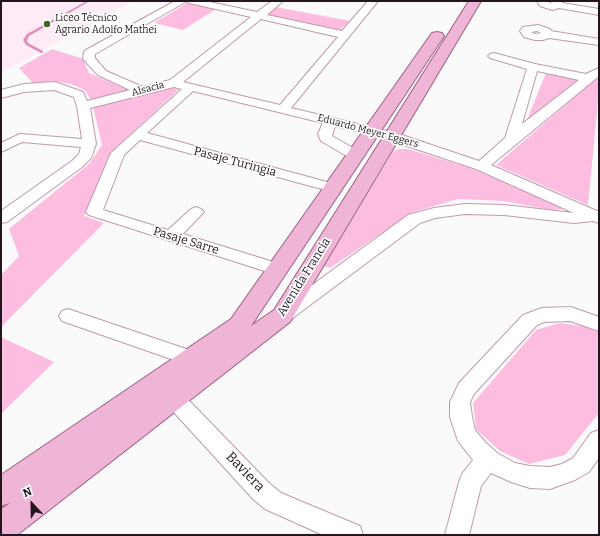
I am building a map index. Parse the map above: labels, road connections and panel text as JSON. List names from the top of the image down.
{
  "streets": {
    "main road": ["Avenida Francia"],
    "street": [
      "Alsacia",
      "Eduardo Meyer Eggers",
      "Pasaje Turingia",
      "Pasaje Sarre",
      "Baviera"
    ]
  },
  "crossings": [
    ["Alsacia", "Eduardo Meyer Eggers"],
    ["Eduardo Meyer Eggers", "Avenida Francia"],
    ["Pasaje Turingia", "Pasaje Sarre"],
    ["Pasaje Turingia", "Avenida Francia"],
    ["Pasaje Sarre", "Avenida Francia"],
    ["Avenida Francia", "Baviera"]
  ],
  "places": ["Liceo Técnico Agrario Adolfo Mathei"],
  "north": "top"
}
